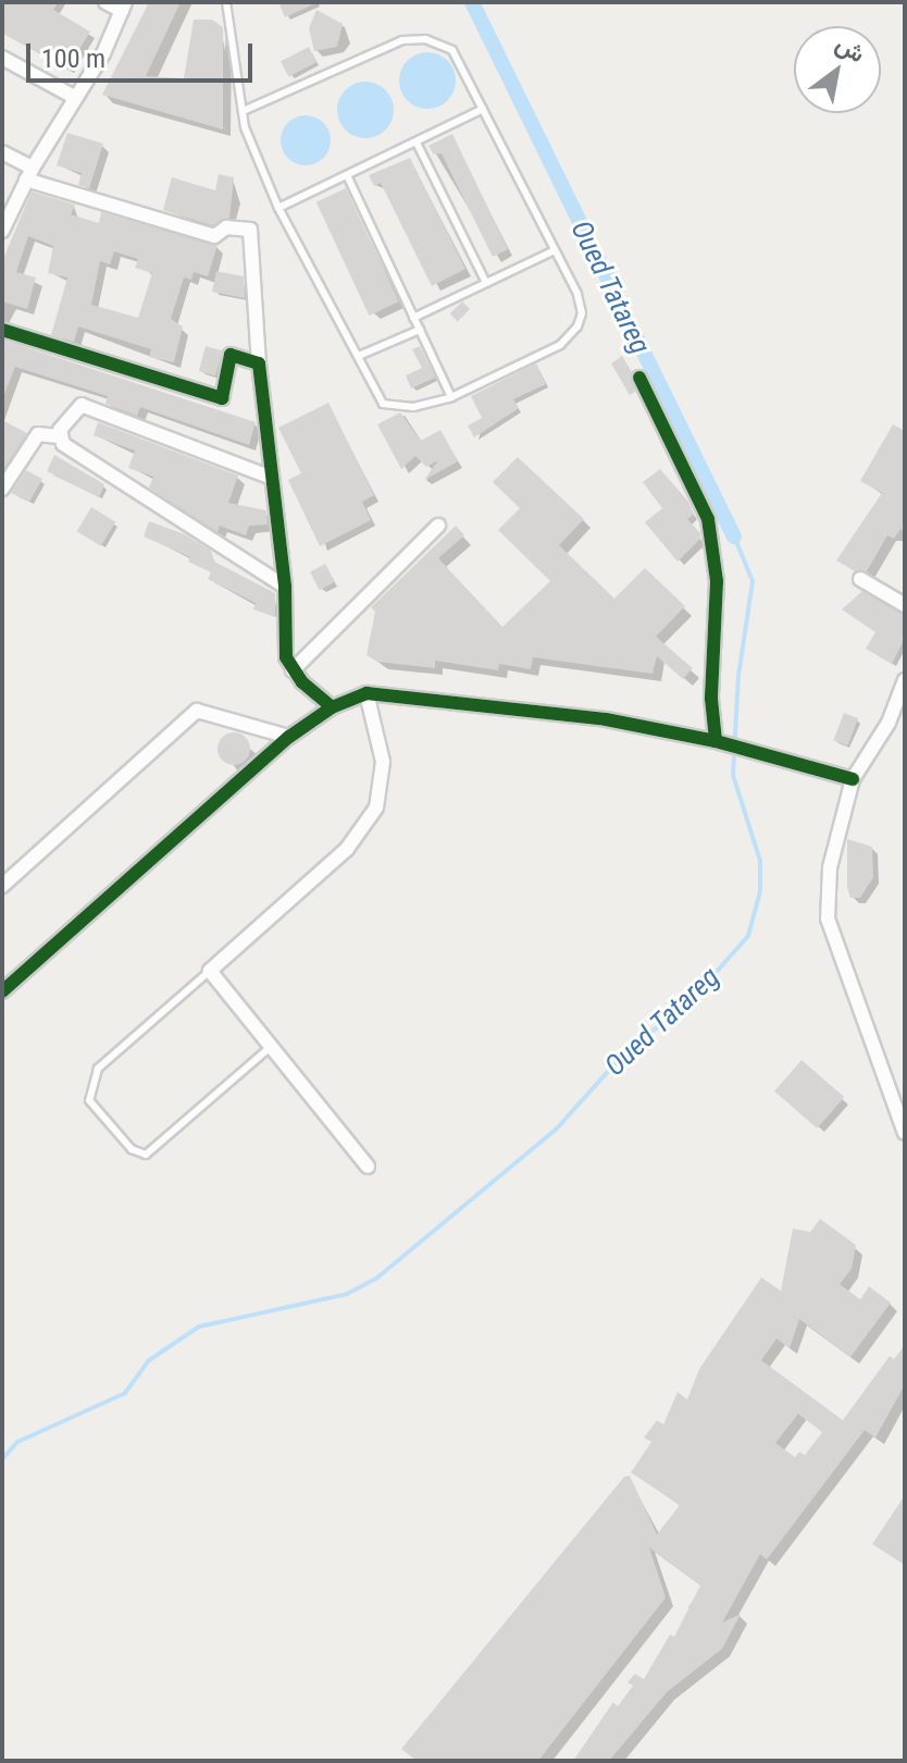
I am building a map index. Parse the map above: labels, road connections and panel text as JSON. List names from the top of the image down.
{
  "water": ["Oued Tatareg"],
  "scale_bar": "100 m",
  "north": "top right"
}
